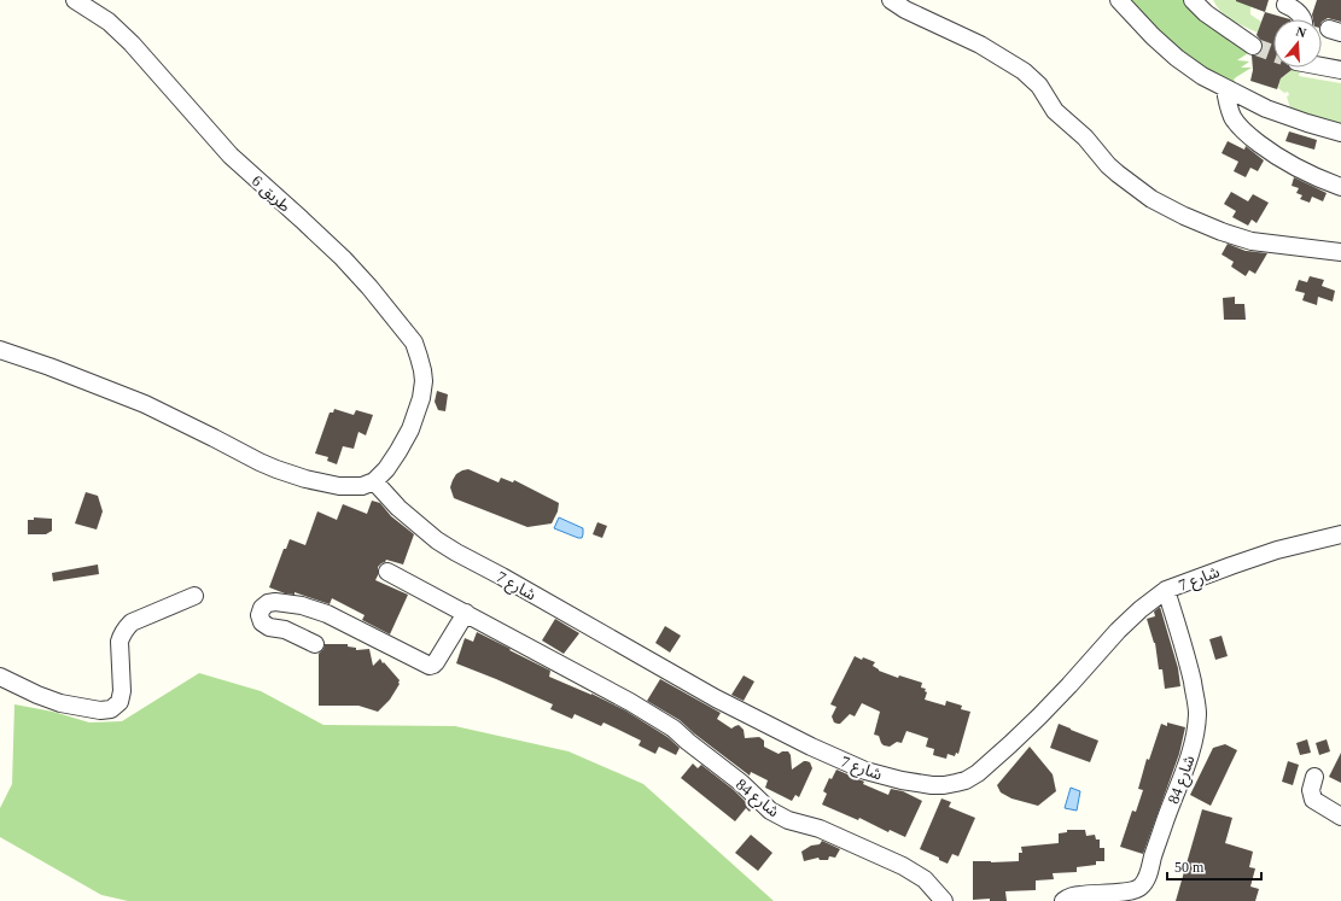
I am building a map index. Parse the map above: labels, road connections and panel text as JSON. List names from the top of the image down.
{
  "streets": {
    "street": ["طريق 6", "شارع 7", "شارع 84"]
  },
  "crossings": [
    ["طريق 6", "شارع 7"],
    ["شارع 7", "شارع 84"]
  ],
  "scale_bar": "50 m",
  "north": "top"
}
